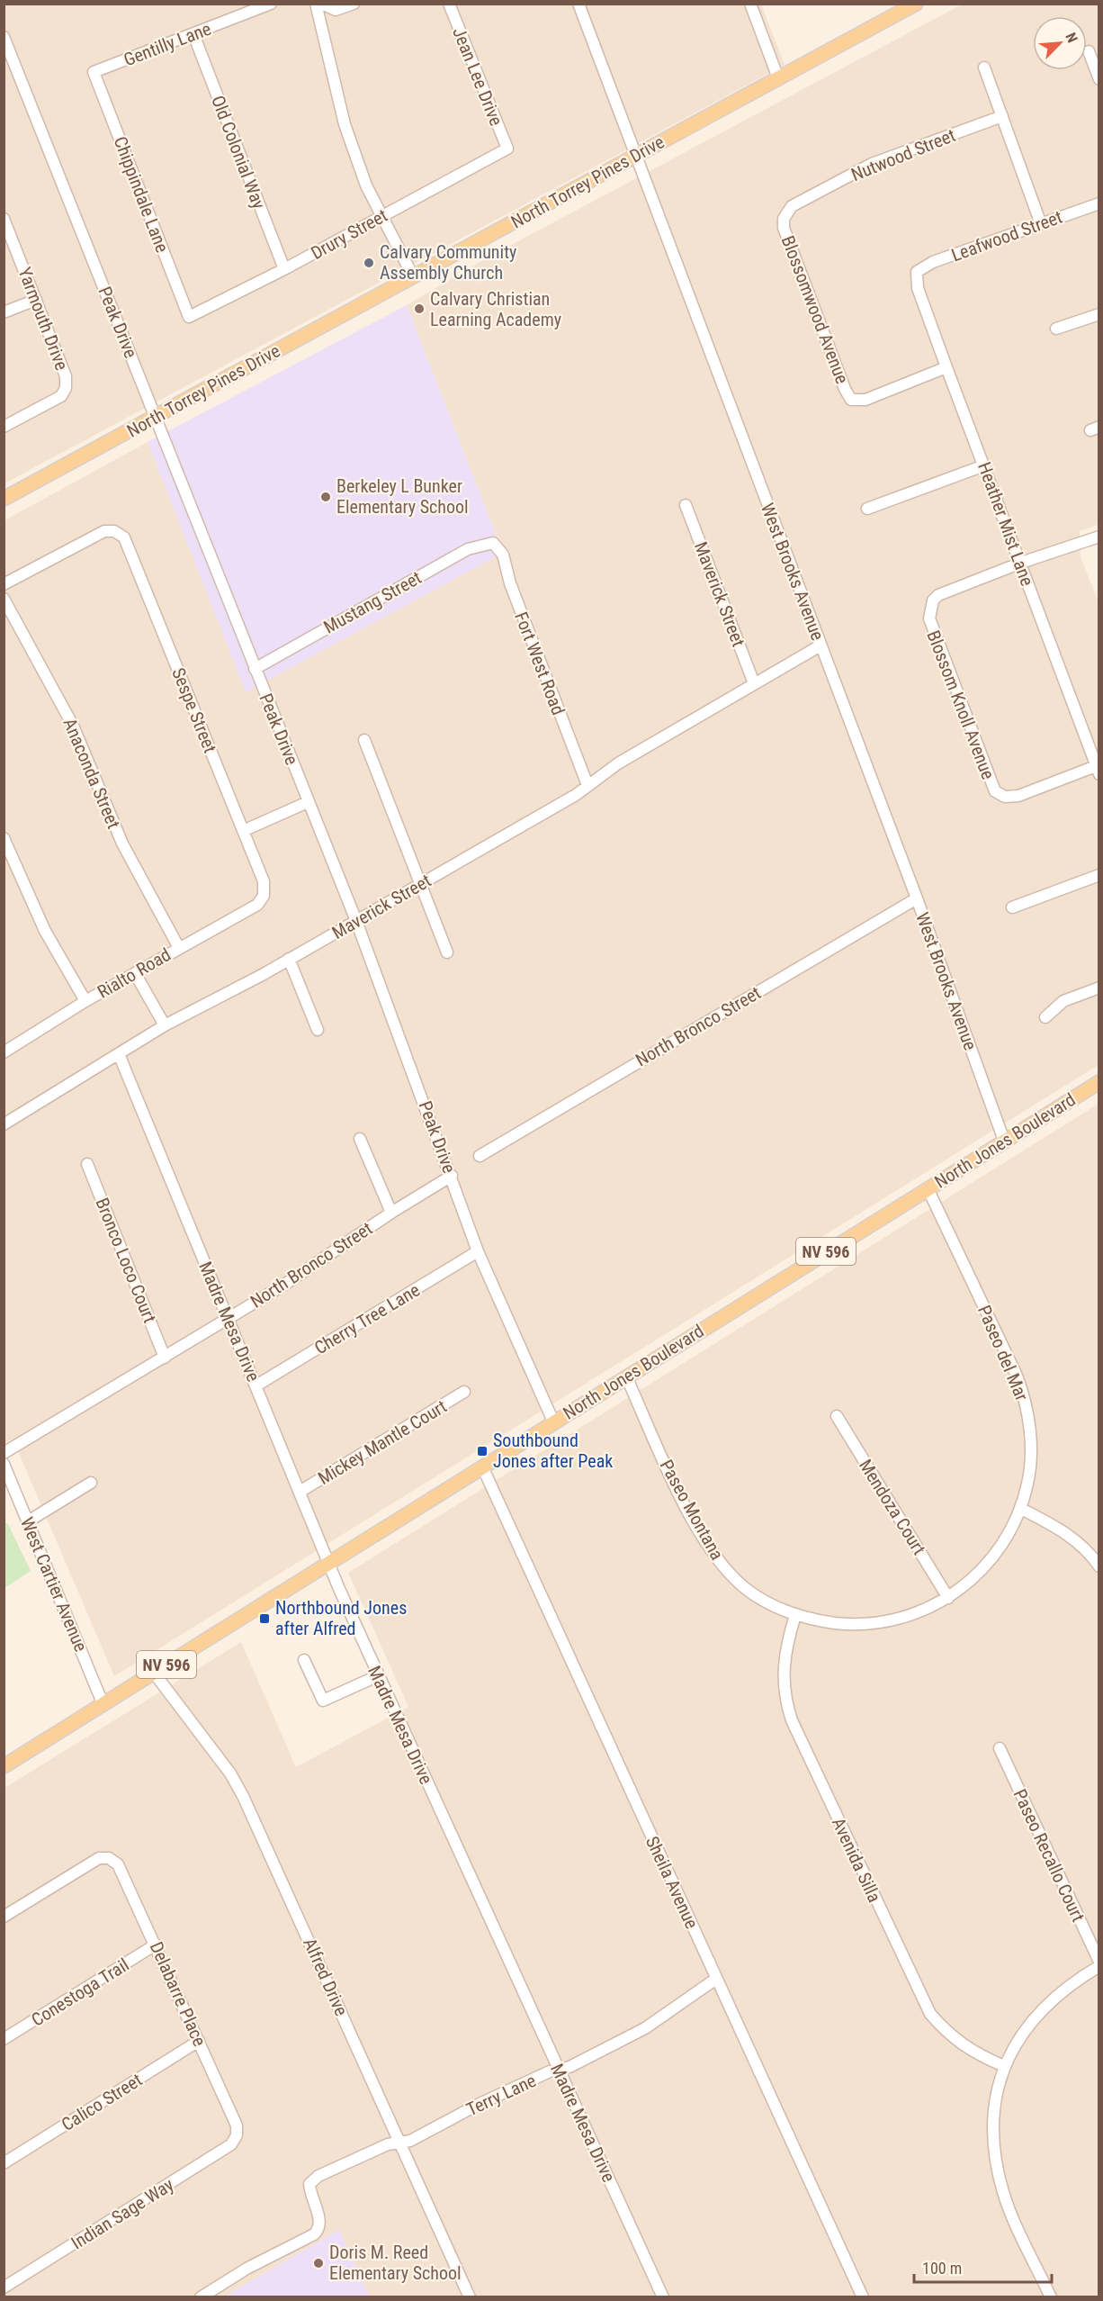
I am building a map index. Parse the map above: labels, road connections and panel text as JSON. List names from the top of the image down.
{
  "streets": {
    "main road": ["North Torrey Pines Drive", "North Jones Boulevard", "NV 596"],
    "street": [
      "Gentilly Lane",
      "Jean Lee Drive",
      "Old Colonial Way",
      "Nutwood Street",
      "Chippindale Lane",
      "Drury Street",
      "Leafwood Street",
      "Blossomwood Avenue",
      "Yarmouth Drive",
      "Peak Drive",
      "Heather Mist Lane",
      "West Brooks Avenue",
      "Maverick Street",
      "Mustang Street",
      "Fort West Road",
      "Blossom Knoll Avenue",
      "Sespe Street",
      "Anaconda Street",
      "Rialto Road",
      "North Bronco Street",
      "Bronco Loco Court",
      "Cherry Tree Lane",
      "Madre Mesa Drive",
      "Paseo del Mar",
      "Mickey Mantle Court",
      "Mendoza Court",
      "Paseo Montana",
      "West Cartier Avenue",
      "Paseo Recallo Court",
      "Avenida Silla",
      "Sheila Avenue",
      "Alfred Drive",
      "Conestoga Trail",
      "Delabarre Place",
      "Terry Lane",
      "Calico Street",
      "Indian Sage Way"
    ]
  },
  "crossings": [
    ["Gentilly Lane", "Old Colonial Way"],
    ["Gentilly Lane", "Chippindale Lane"],
    ["Jean Lee Drive", "Drury Street"],
    ["Old Colonial Way", "Drury Street"],
    ["Nutwood Street", "Blossomwood Avenue"],
    ["North Torrey Pines Drive", "Peak Drive"],
    ["North Torrey Pines Drive", "West Brooks Avenue"],
    ["Chippindale Lane", "Drury Street"],
    ["Leafwood Street", "Heather Mist Lane"],
    ["Blossomwood Avenue", "Heather Mist Lane"],
    ["Peak Drive", "Maverick Street"],
    ["Peak Drive", "Mustang Street"],
    ["Peak Drive", "North Bronco Street"],
    ["Peak Drive", "North Jones Boulevard"],
    ["Peak Drive", "Cherry Tree Lane"],
    ["Heather Mist Lane", "Blossom Knoll Avenue"],
    ["West Brooks Avenue", "Maverick Street"],
    ["West Brooks Avenue", "North Bronco Street"],
    ["West Brooks Avenue", "North Jones Boulevard"],
    ["Maverick Street", "Fort West Road"],
    ["Maverick Street", "Madre Mesa Drive"],
    ["Mustang Street", "Fort West Road"],
    ["Sespe Street", "Rialto Road"],
    ["Anaconda Street", "Rialto Road"],
    ["North Bronco Street", "Bronco Loco Court"],
    ["North Bronco Street", "Madre Mesa Drive"],
    ["North Jones Boulevard", "Madre Mesa Drive"],
    ["North Jones Boulevard", "Paseo del Mar"],
    ["North Jones Boulevard", "Paseo Montana"],
    ["North Jones Boulevard", "West Cartier Avenue"],
    ["North Jones Boulevard", "Sheila Avenue"],
    ["North Jones Boulevard", "Alfred Drive"],
    ["Cherry Tree Lane", "Madre Mesa Drive"],
    ["Madre Mesa Drive", "Mickey Mantle Court"],
    ["Madre Mesa Drive", "Terry Lane"],
    ["Paseo del Mar", "Mendoza Court"],
    ["Paseo del Mar", "Paseo Montana"],
    ["Mendoza Court", "Paseo Montana"],
    ["Paseo Montana", "Avenida Silla"],
    ["Sheila Avenue", "Terry Lane"],
    ["Alfred Drive", "Terry Lane"],
    ["Conestoga Trail", "Delabarre Place"],
    ["Delabarre Place", "Calico Street"],
    ["Delabarre Place", "Indian Sage Way"]
  ],
  "places": {
    "other": [
      "Calvary Community Assembly Church",
      "Calvary Christian Learning Academy",
      "Berkeley L Bunker Elementary School",
      "Doris M. Reed Elementary School"
    ],
    "transit": ["Southbound Jones after Peak", "Northbound Jones after Alfred"]
  },
  "scale_bar": "100 m",
  "north": "top right"
}
